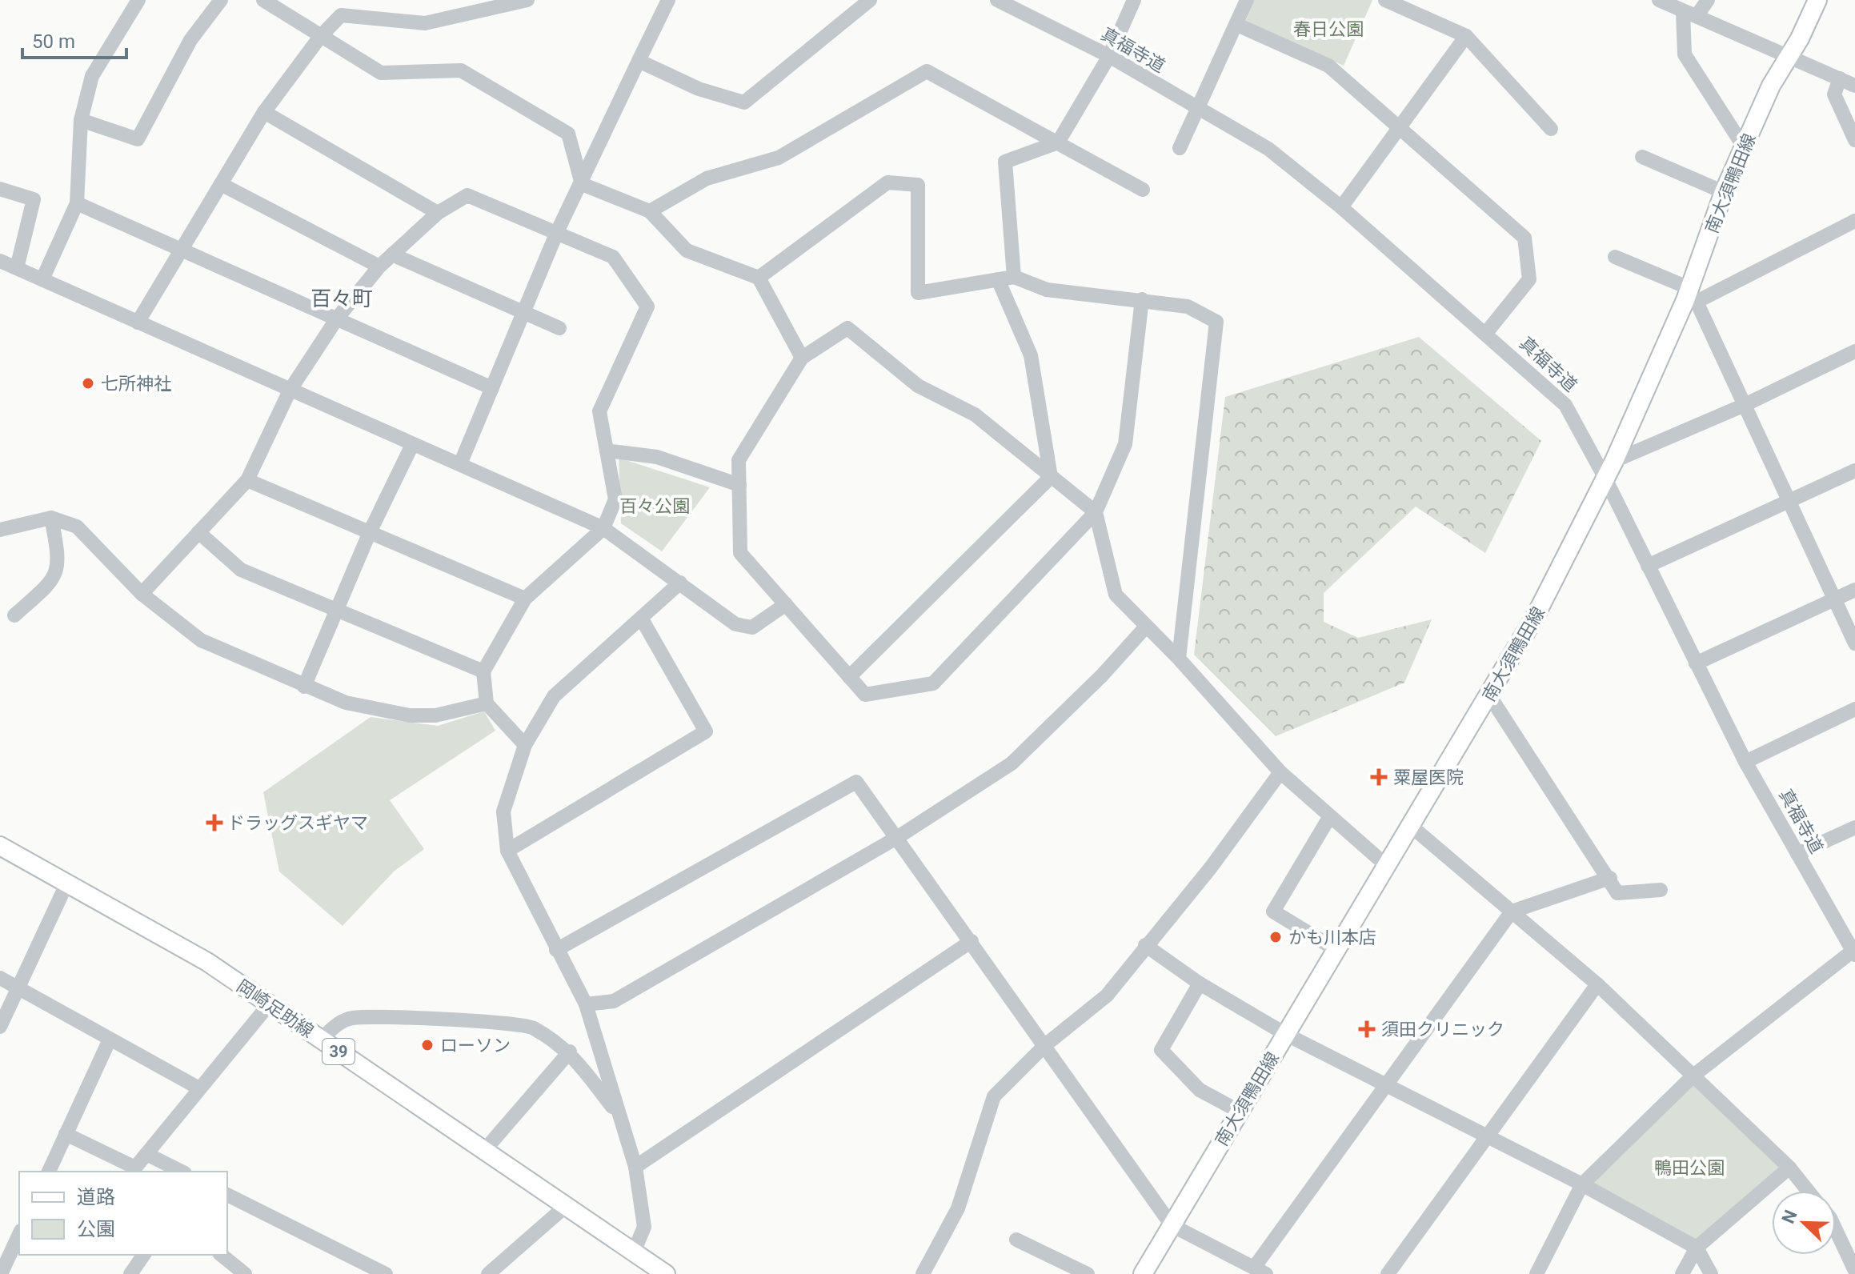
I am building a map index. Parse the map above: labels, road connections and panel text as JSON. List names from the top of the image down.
{
  "streets": {
    "main road": ["南大須鴨田線", "岡崎足助線", "39"],
    "street": ["真福寺道"]
  },
  "crossings": [
    ["真福寺道", "南大須鴨田線"]
  ],
  "districts": ["百々町"],
  "parks": ["春日公園", "百々公園", "鴨田公園"],
  "places": {
    "other": ["七所神社", "かも川本店", "ローソン"],
    "health": ["粟屋医院", "ドラッグスギヤマ", "須田クリニック"]
  },
  "legend": ["道路", "公園"],
  "scale_bar": "50 m",
  "north": "top left"
}
